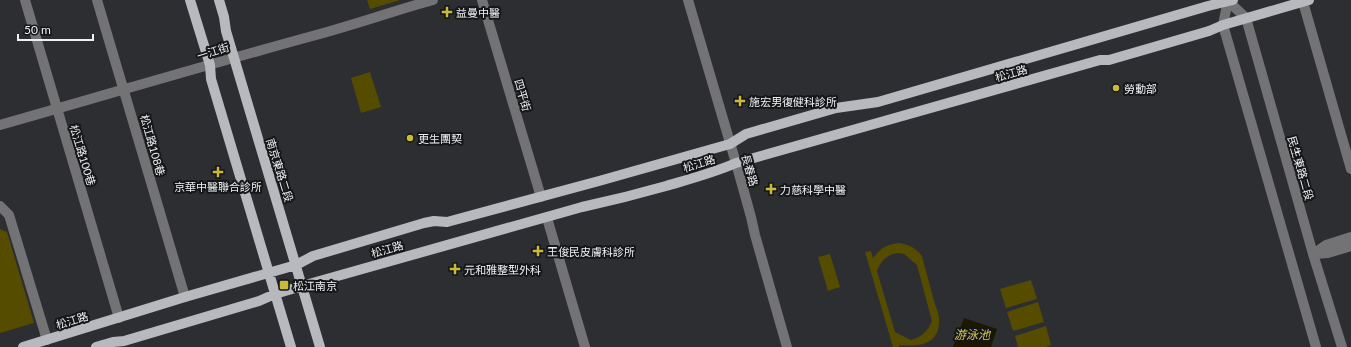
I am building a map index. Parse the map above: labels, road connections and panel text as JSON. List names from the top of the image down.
{
  "streets": {
    "main road": ["松江路", "南京東路二段"],
    "street": [
      "一江街",
      "四平街",
      "松江路108巷",
      "松江路100巷",
      "民生東路二段",
      "長春路"
    ]
  },
  "crossings": [
    ["一江街", "松江路108巷"],
    ["一江街", "松江路100巷"],
    ["一江街", "南京東路二段"],
    ["松江路", "四平街"],
    ["松江路", "松江路108巷"],
    ["松江路", "松江路100巷"],
    ["松江路", "民生東路二段"],
    ["松江路", "南京東路二段"],
    ["松江路", "長春路"]
  ],
  "water": ["游泳池"],
  "places": {
    "health": [
      "益曼中醫",
      "施宏男復健科診所",
      "京華中醫聯合診所",
      "力慈科學中醫",
      "王俊民皮膚科診所",
      "元和雅整型外科"
    ],
    "other": ["勞動部", "更生團契"],
    "transit": ["松江南京"]
  },
  "scale_bar": "50 m"
}
